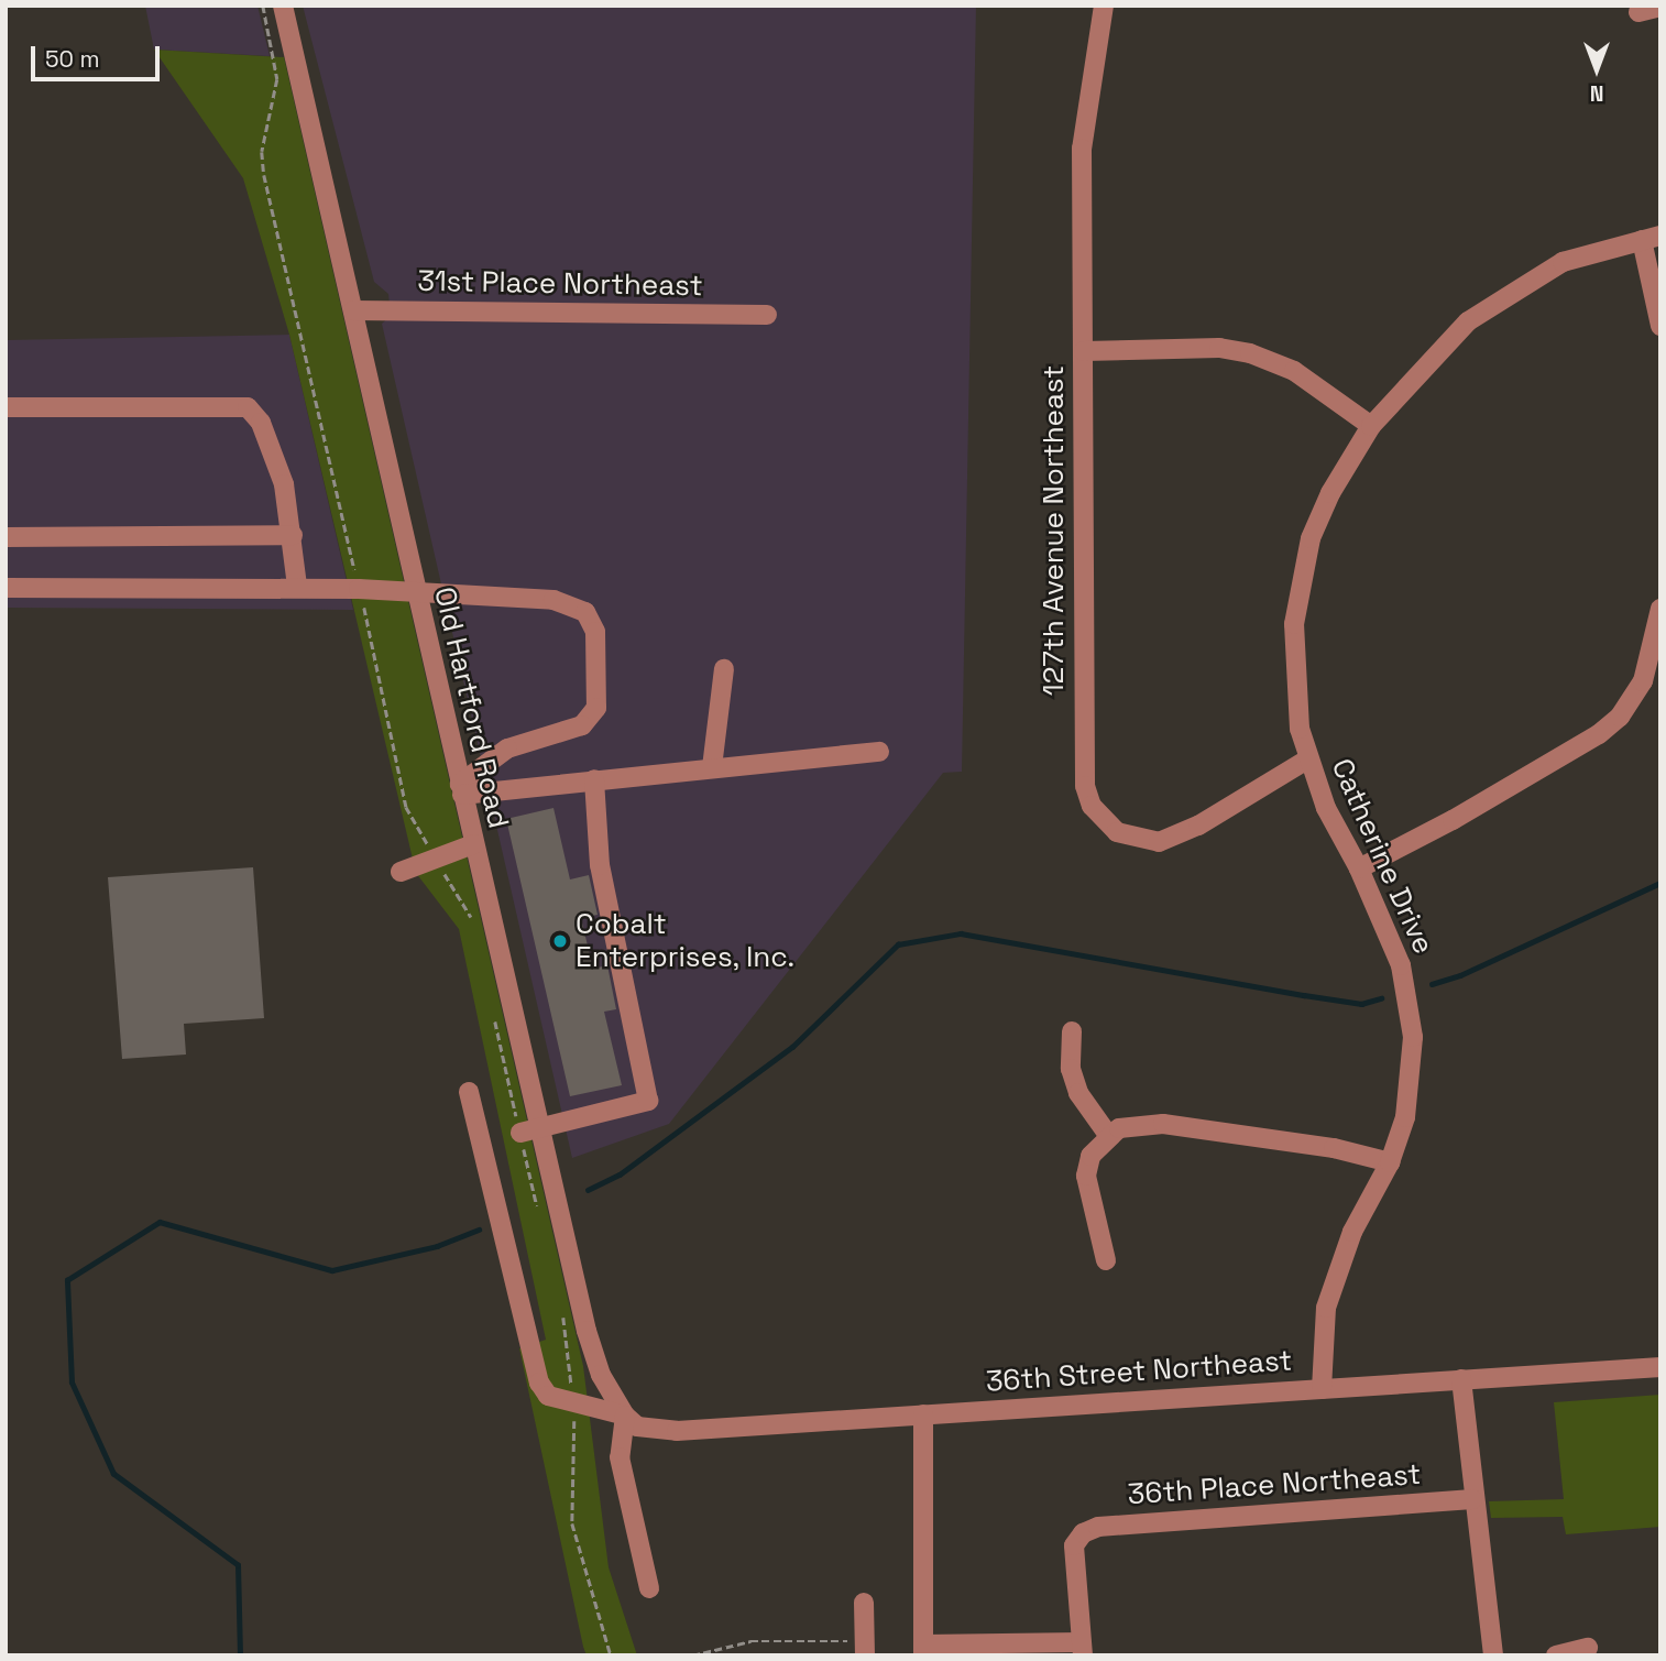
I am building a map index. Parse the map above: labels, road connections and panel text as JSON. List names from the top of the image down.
{
  "streets": {
    "street": [
      "31st Place Northeast",
      "127th Avenue Northeast",
      "Old Hartford Road",
      "Catherine Drive",
      "36th Street Northeast",
      "36th Place Northeast"
    ]
  },
  "crossings": [
    ["31st Place Northeast", "Old Hartford Road"],
    ["127th Avenue Northeast", "Catherine Drive"],
    ["Old Hartford Road", "36th Street Northeast"],
    ["Catherine Drive", "36th Street Northeast"]
  ],
  "places": ["Cobalt Enterprises, Inc."],
  "scale_bar": "50 m",
  "north": "bottom"
}
